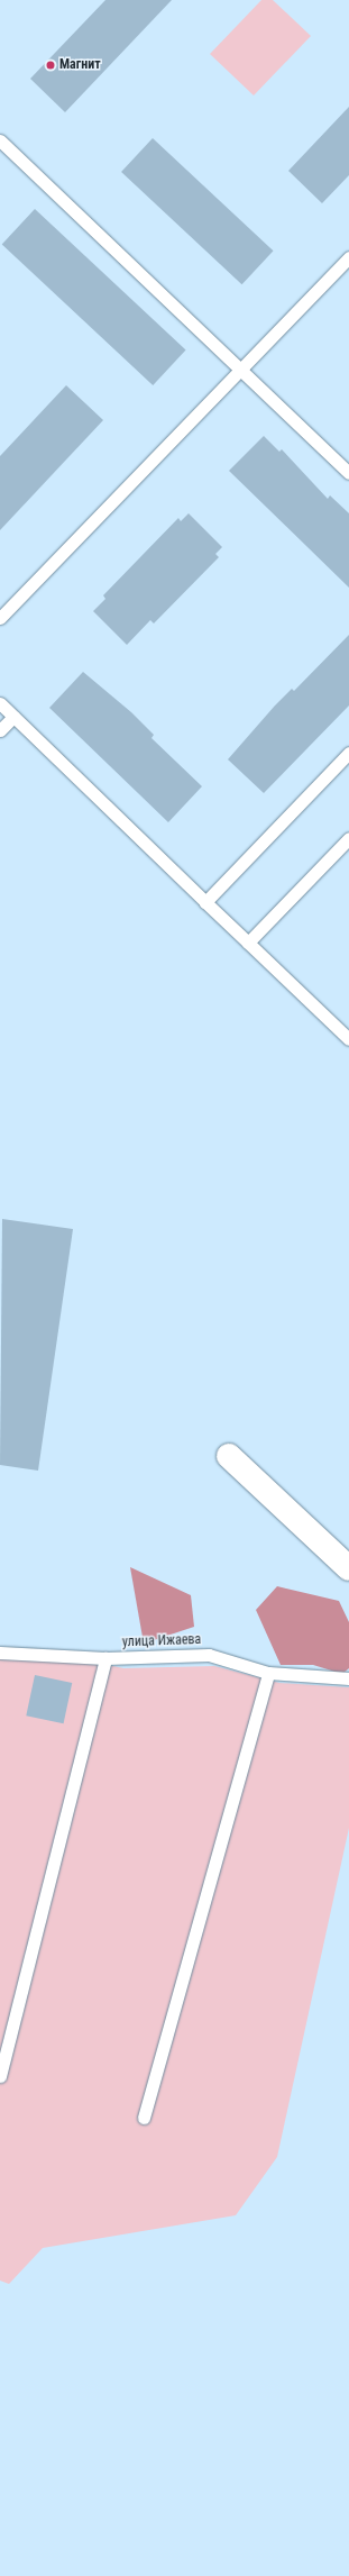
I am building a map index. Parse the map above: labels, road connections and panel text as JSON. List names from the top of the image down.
{
  "streets": {
    "lane": ["улица Ижаева"]
  },
  "places": ["Магнит"]
}
